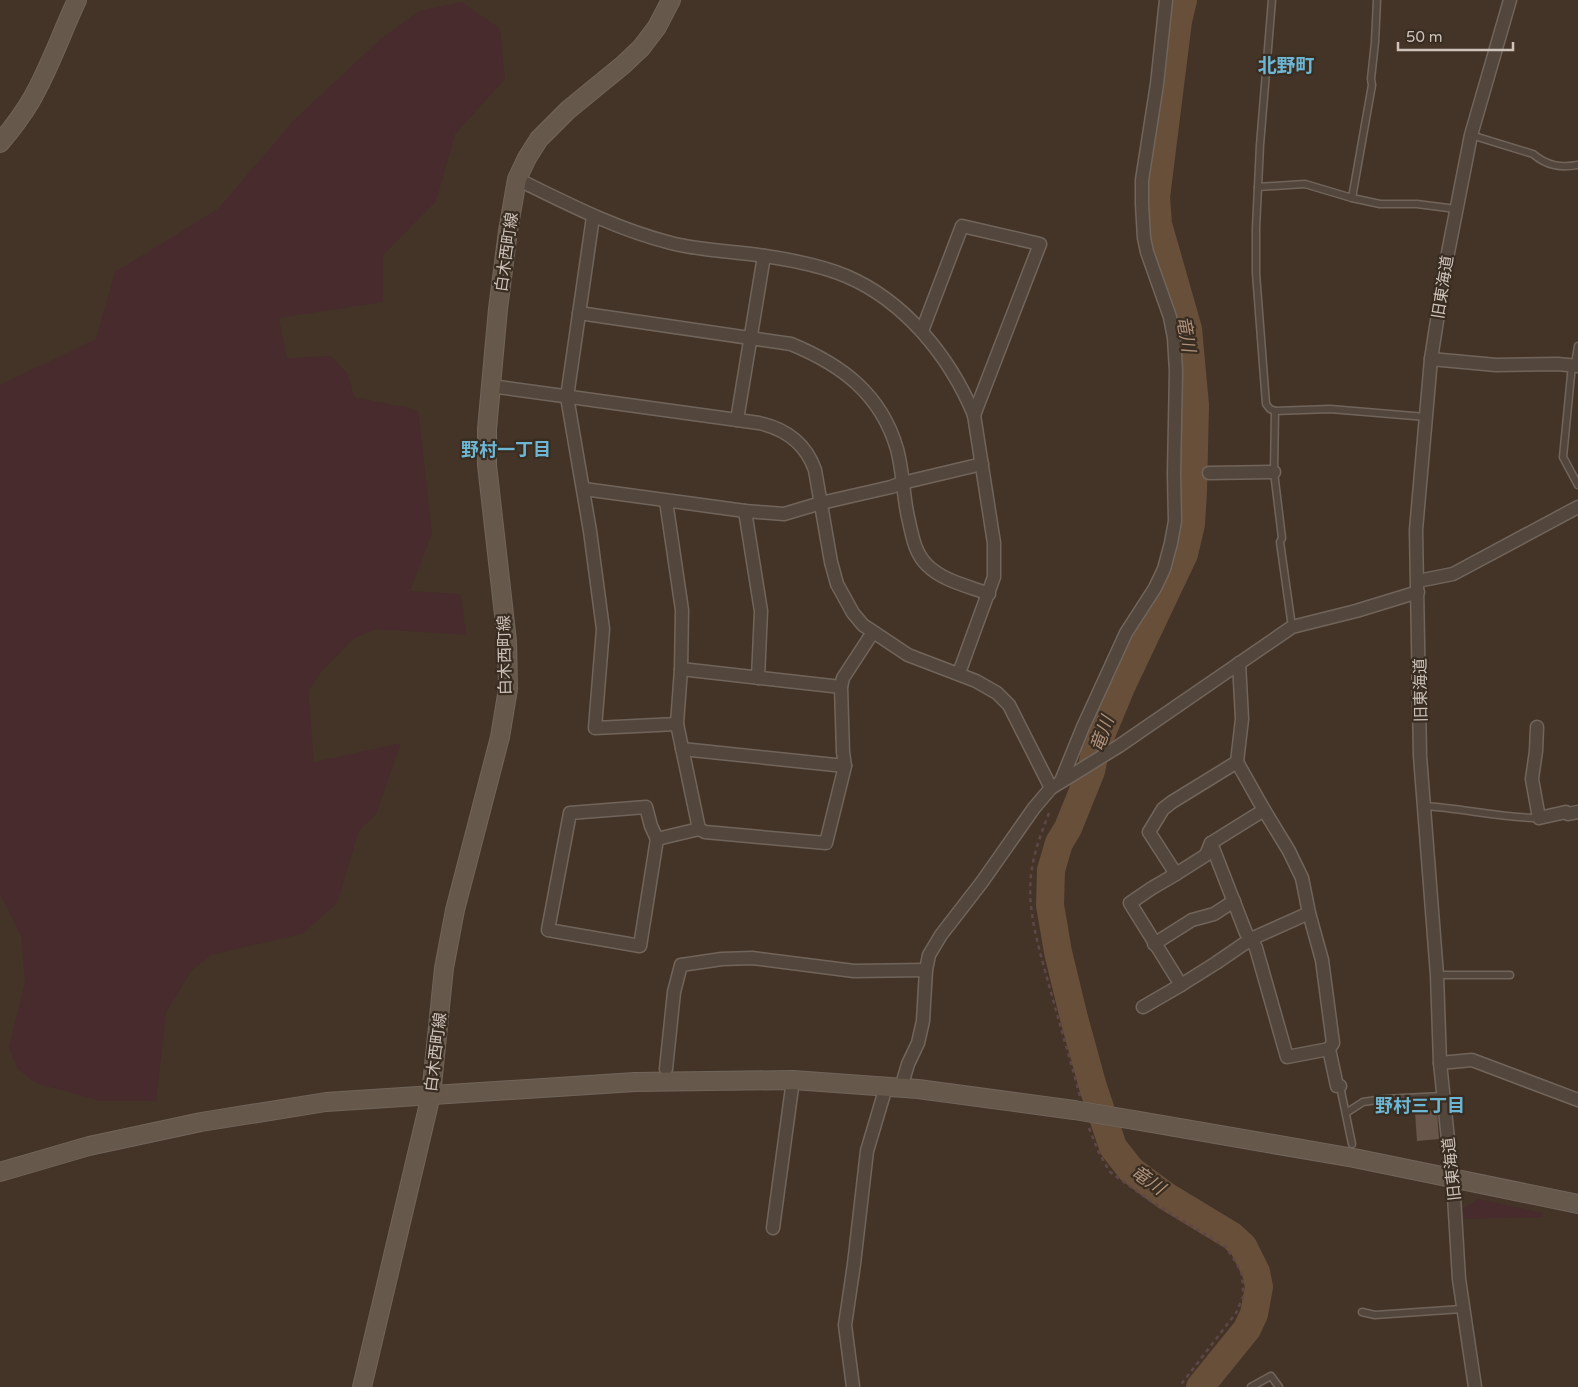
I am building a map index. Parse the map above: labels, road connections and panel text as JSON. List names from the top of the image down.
{
  "streets": {
    "street": ["白木西町線", "旧東海道"]
  },
  "districts": ["北野町", "野村一丁目", "野村三丁目"],
  "water": ["竜川"],
  "scale_bar": "50 m"
}
